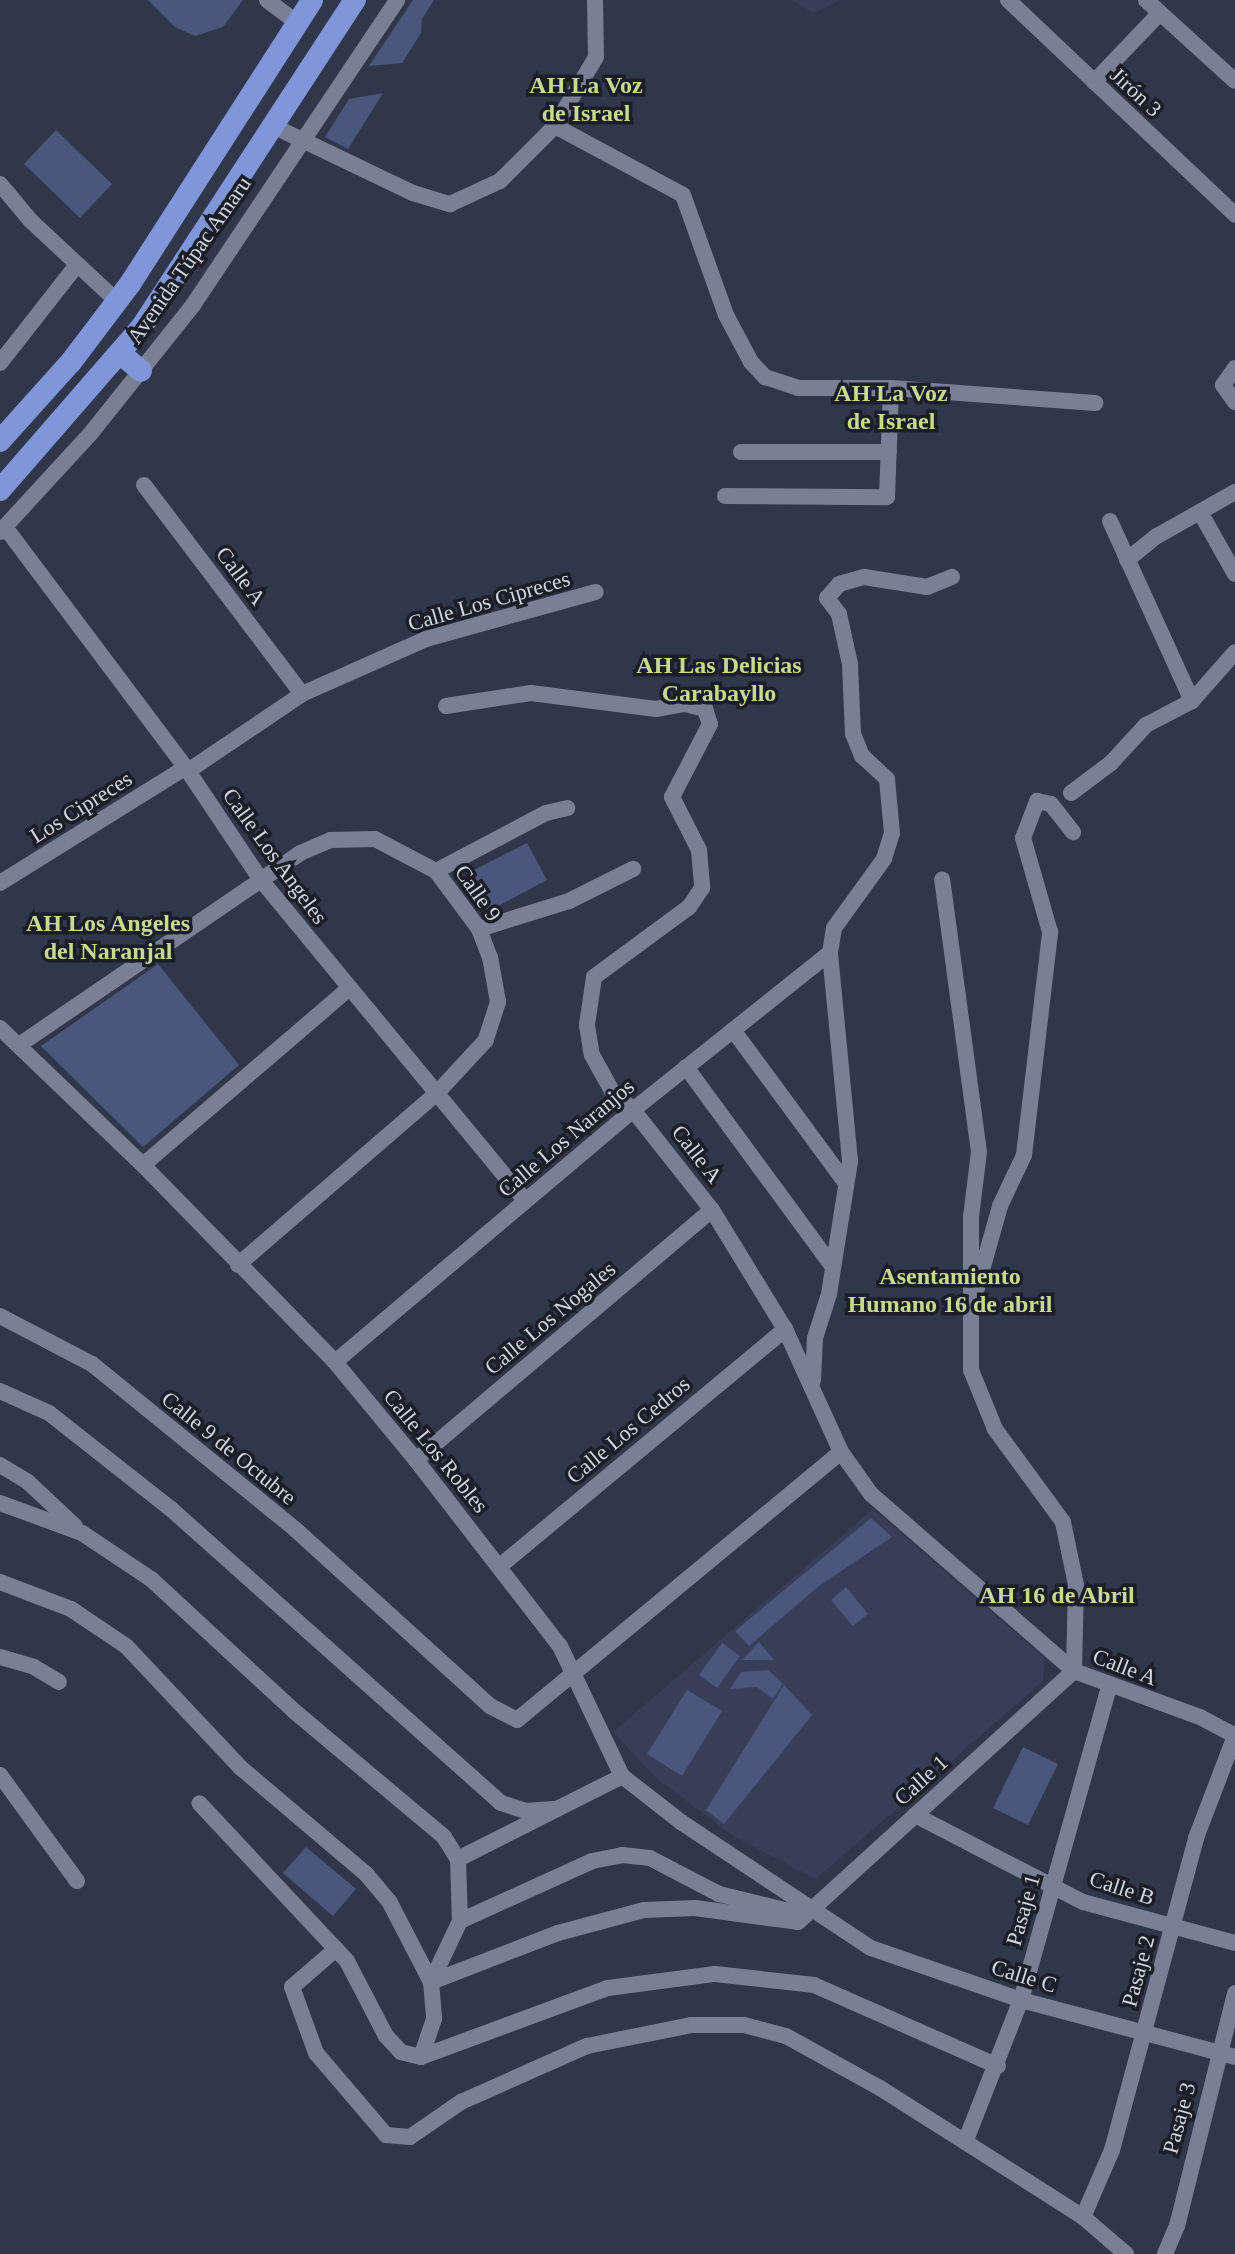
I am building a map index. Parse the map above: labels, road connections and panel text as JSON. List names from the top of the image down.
{
  "streets": {
    "highway": ["Avenida Túpac Amaru"],
    "street": [
      "Jirón 3",
      "Calle A",
      "Calle Los Cipreces",
      "Los Cipreces",
      "Calle Los Angeles",
      "Calle 9",
      "Calle Los Naranjos",
      "Calle Los Nogales",
      "Calle Los Cedros",
      "Calle 9 de Octubre",
      "Calle Los Robles",
      "Calle 1",
      "Calle B",
      "Pasaje 1",
      "Pasaje 2",
      "Calle C",
      "Pasaje 3"
    ]
  },
  "crossings": [
    ["Avenida Túpac Amaru", "Calle Los Angeles"],
    ["Calle A", "Calle Los Cipreces"],
    ["Calle A", "Calle Los Naranjos"],
    ["Calle A", "Calle Los Nogales"],
    ["Calle A", "Calle Los Cedros"],
    ["Calle A", "Calle 1"],
    ["Calle A", "Pasaje 1"],
    ["Calle A", "Pasaje 2"],
    ["Calle Los Cipreces", "Los Cipreces"],
    ["Calle Los Cipreces", "Calle Los Angeles"],
    ["Los Cipreces", "Calle Los Angeles"],
    ["Calle Los Angeles", "Calle 9"],
    ["Calle Los Angeles", "Calle Los Naranjos"],
    ["Calle 9", "Calle Los Robles"],
    ["Calle Los Naranjos", "Calle Los Robles"],
    ["Calle Los Nogales", "Calle Los Robles"],
    ["Calle Los Cedros", "Calle Los Robles"],
    ["Calle 9 de Octubre", "Calle Los Robles"],
    ["Calle Los Robles", "Calle 1"],
    ["Calle Los Robles", "Calle C"],
    ["Calle 1", "Calle B"],
    ["Calle 1", "Calle C"],
    ["Calle B", "Pasaje 1"],
    ["Calle B", "Pasaje 2"],
    ["Pasaje 1", "Calle C"],
    ["Pasaje 2", "Calle C"],
    ["Calle C", "Pasaje 3"]
  ],
  "districts": [
    "AH La Voz de Israel",
    "AH La Voz de Israel",
    "AH Las Delicias Carabayllo",
    "AH Los Angeles del Naranjal",
    "Asentamiento Humano 16 de abril",
    "AH 16 de Abril"
  ]
}
